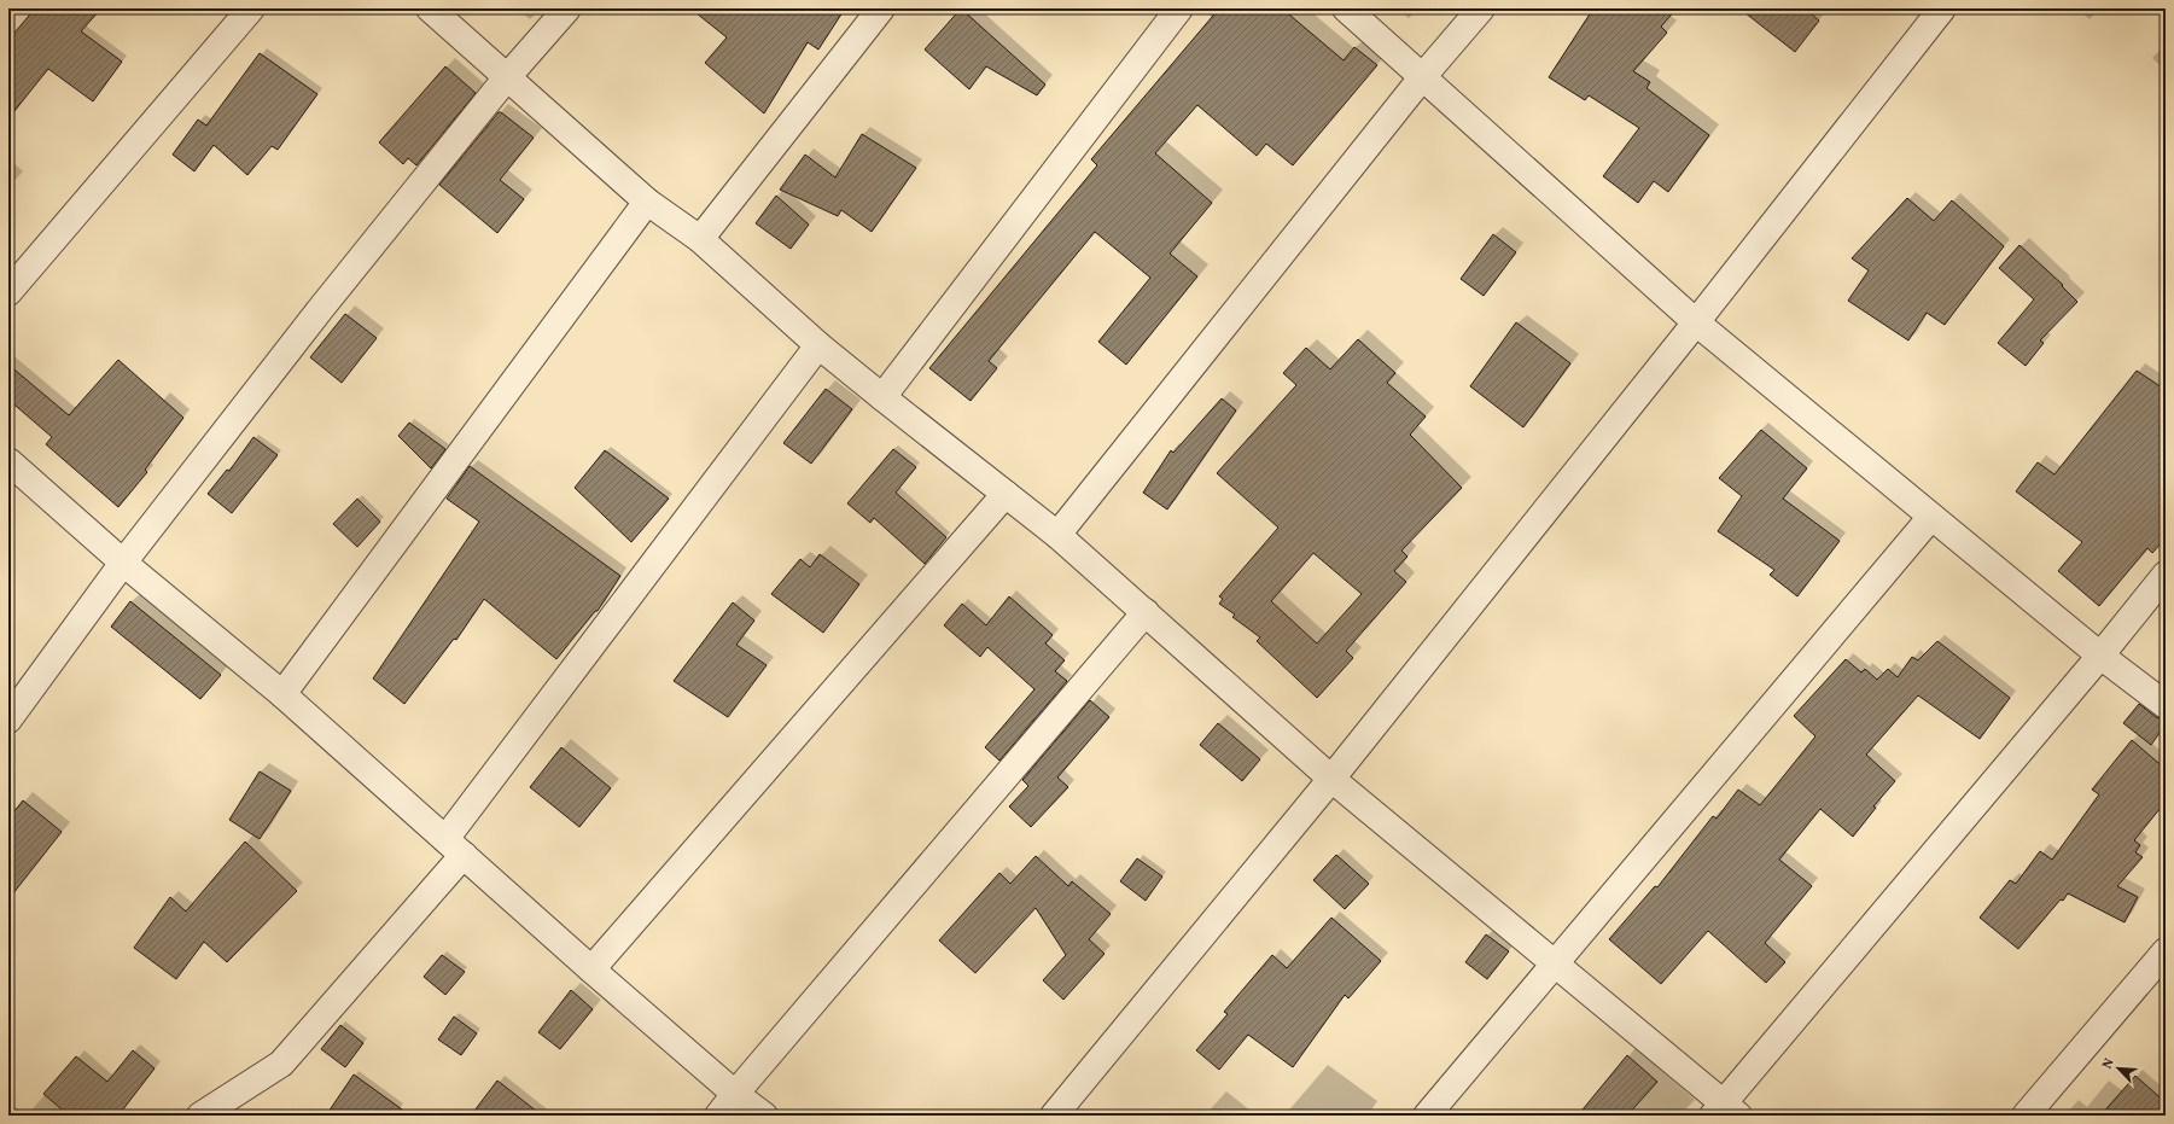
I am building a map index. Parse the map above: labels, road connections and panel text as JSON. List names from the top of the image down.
{
  "north": "top left"
}
